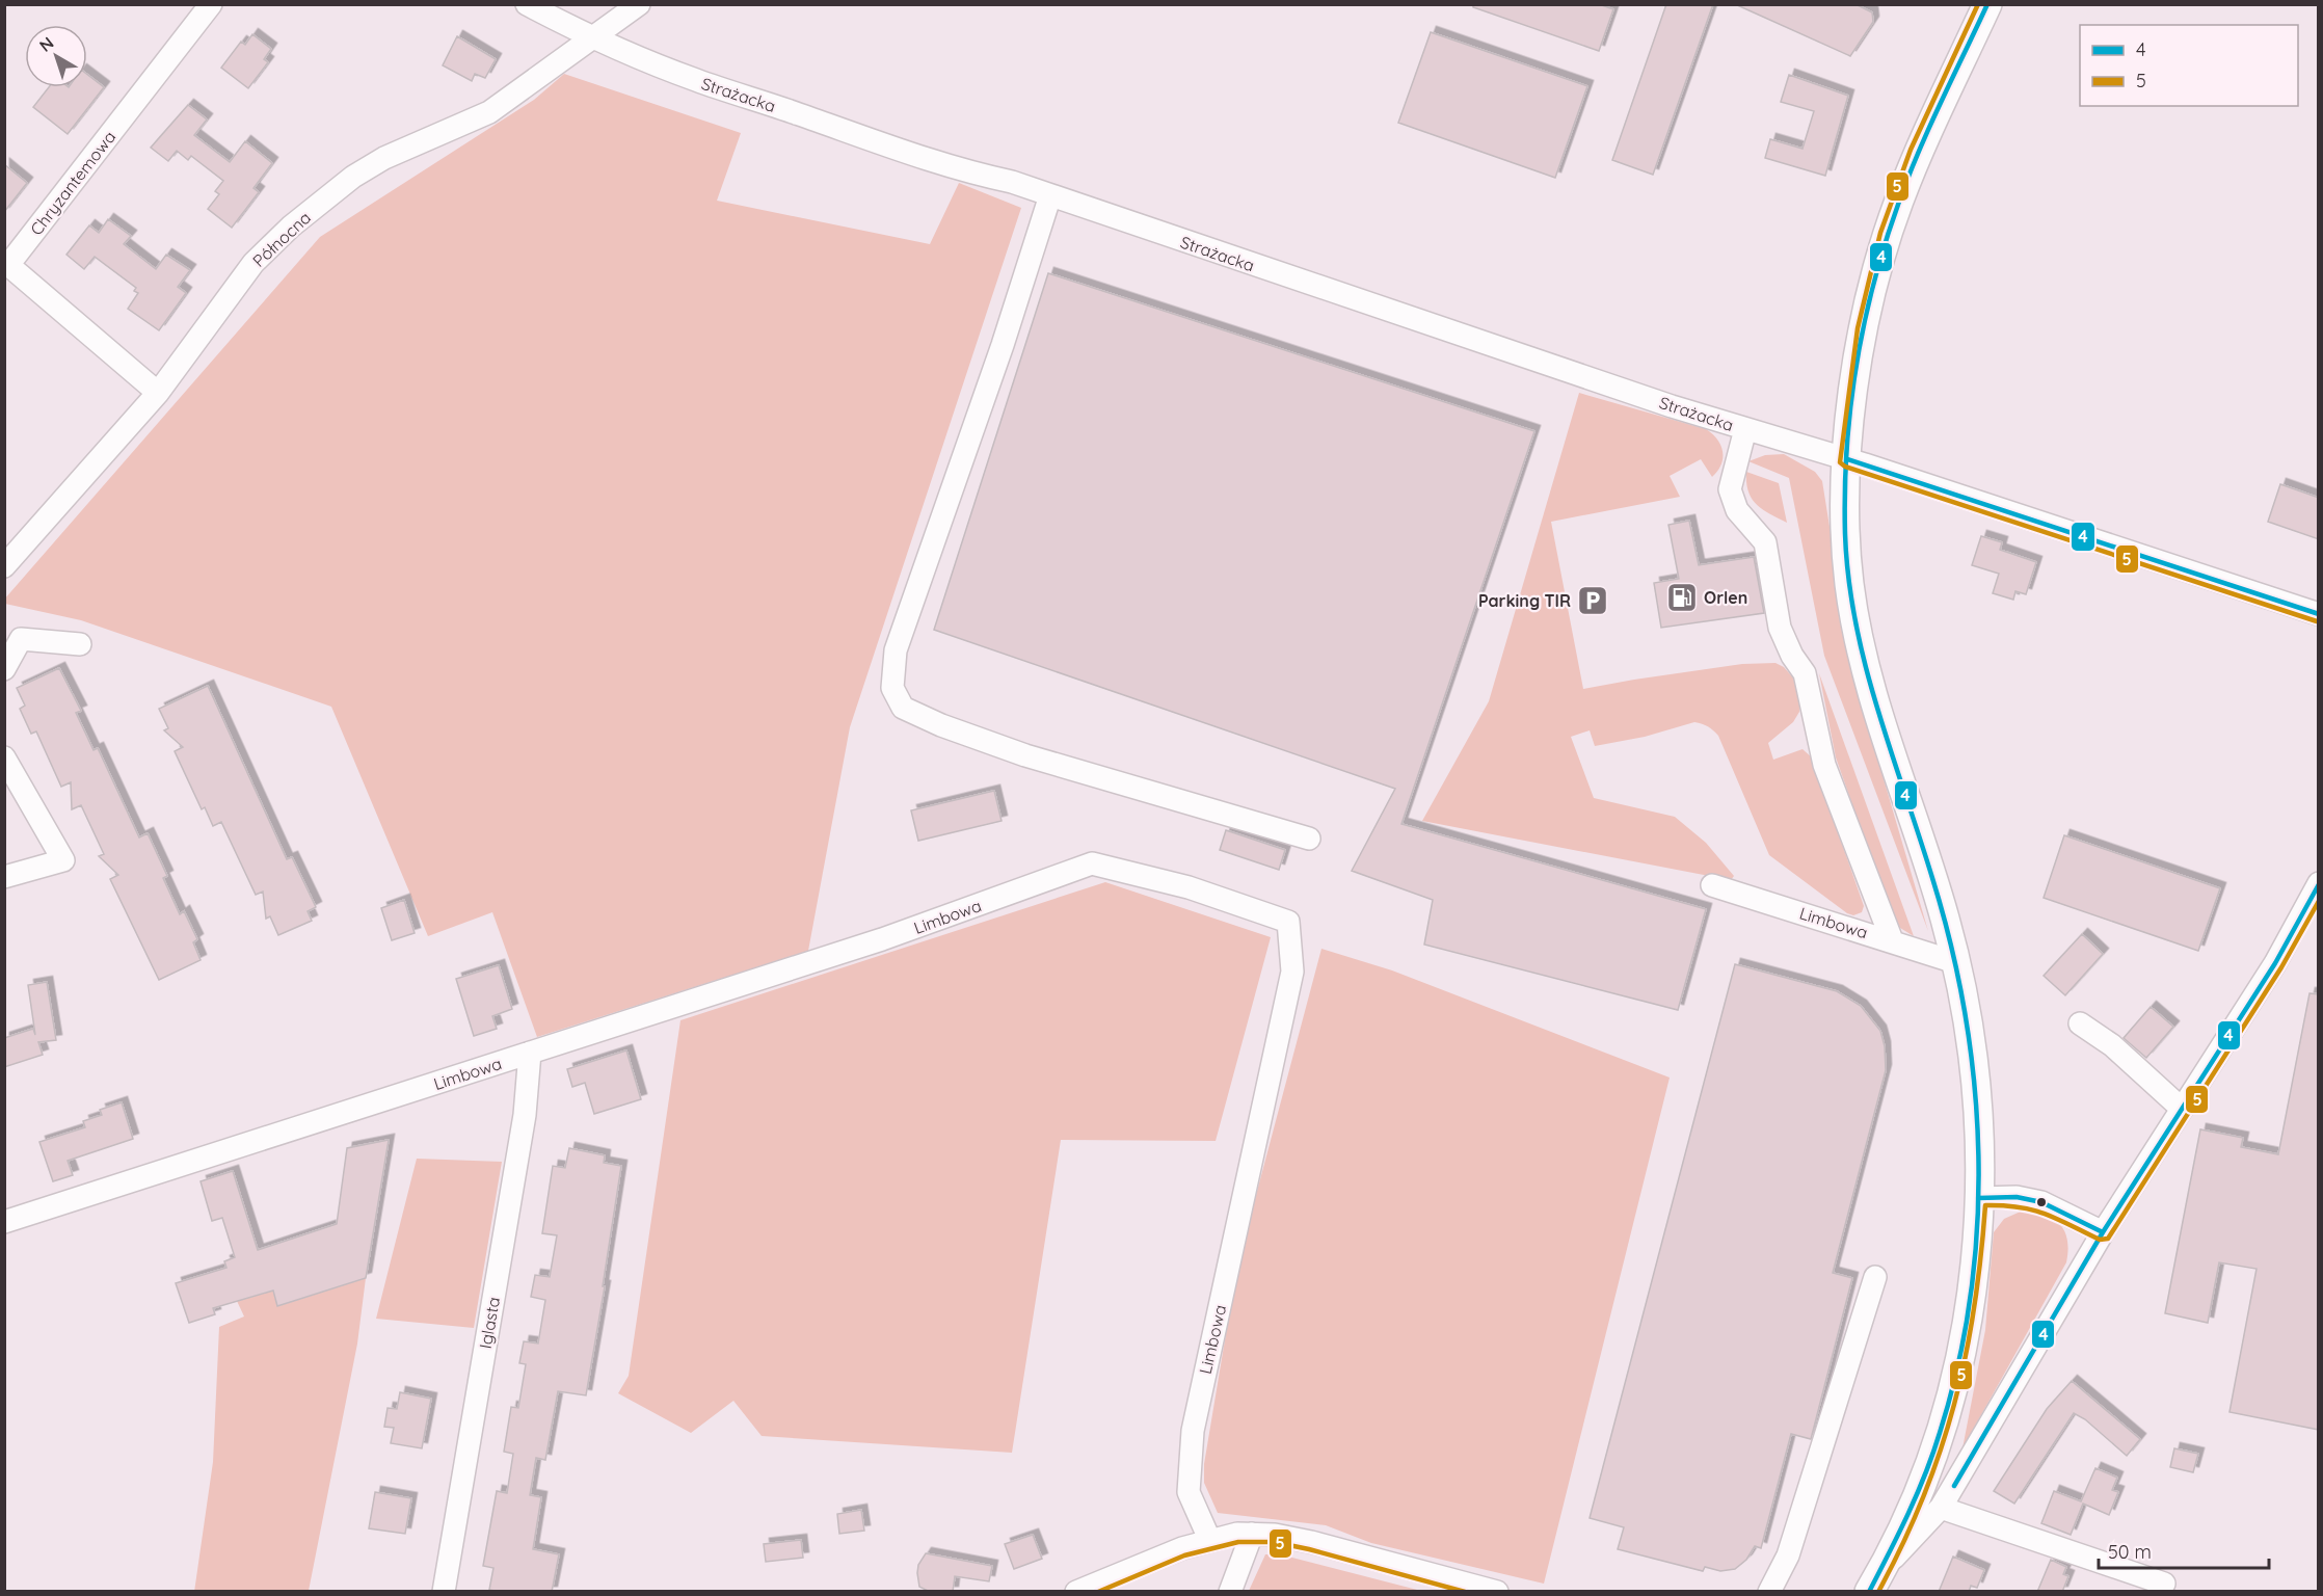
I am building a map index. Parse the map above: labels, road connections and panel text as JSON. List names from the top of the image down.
{
  "streets": {
    "street": [
      "Strażacka",
      "Chryzantemowa",
      "Północna",
      "Limbowa",
      "Iglasta"
    ]
  },
  "crossings": [
    ["Strażacka", "Północna"],
    ["Chryzantemowa", "Północna"],
    ["Limbowa", "Iglasta"]
  ],
  "places": {
    "fuel station": ["Orlen"],
    "parking": ["Parking TIR"]
  },
  "lines": ["transit line 4", "transit line 5"],
  "legend": ["4", "5"],
  "scale_bar": "50 m",
  "north": "top left"
}
